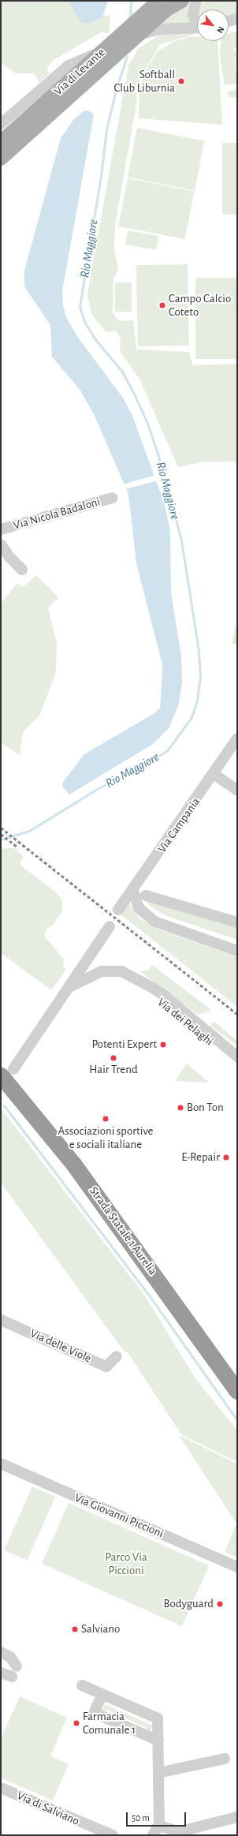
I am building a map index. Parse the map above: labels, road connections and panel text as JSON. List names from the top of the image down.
{
  "streets": {
    "highway": ["Strada Statale 1 Aurelia"],
    "main road": ["Via di Levante"],
    "street": [
      "Via Nicola Badaloni",
      "Via Campania",
      "Via dei Pelaghi",
      "Via delle Viole",
      "Via Giovanni Piccioni",
      "Via di Salviano"
    ]
  },
  "crossings": [
    ["Via dei Pelaghi", "Strada Statale 1 Aurelia"]
  ],
  "water": ["Rio Maggiore"],
  "parks": ["Parco Via Piccioni"],
  "places": [
    "Softball Club Liburnia",
    "Campo Calcio Coteto",
    "Potenti Expert",
    "Hair Trend",
    "Bon Ton",
    "Associazioni sportive e sociali italiane",
    "E-Repair",
    "Bodyguard",
    "Salviano",
    "Farmacia Comunale 1"
  ],
  "scale_bar": "50 m",
  "north": "bottom right"
}
